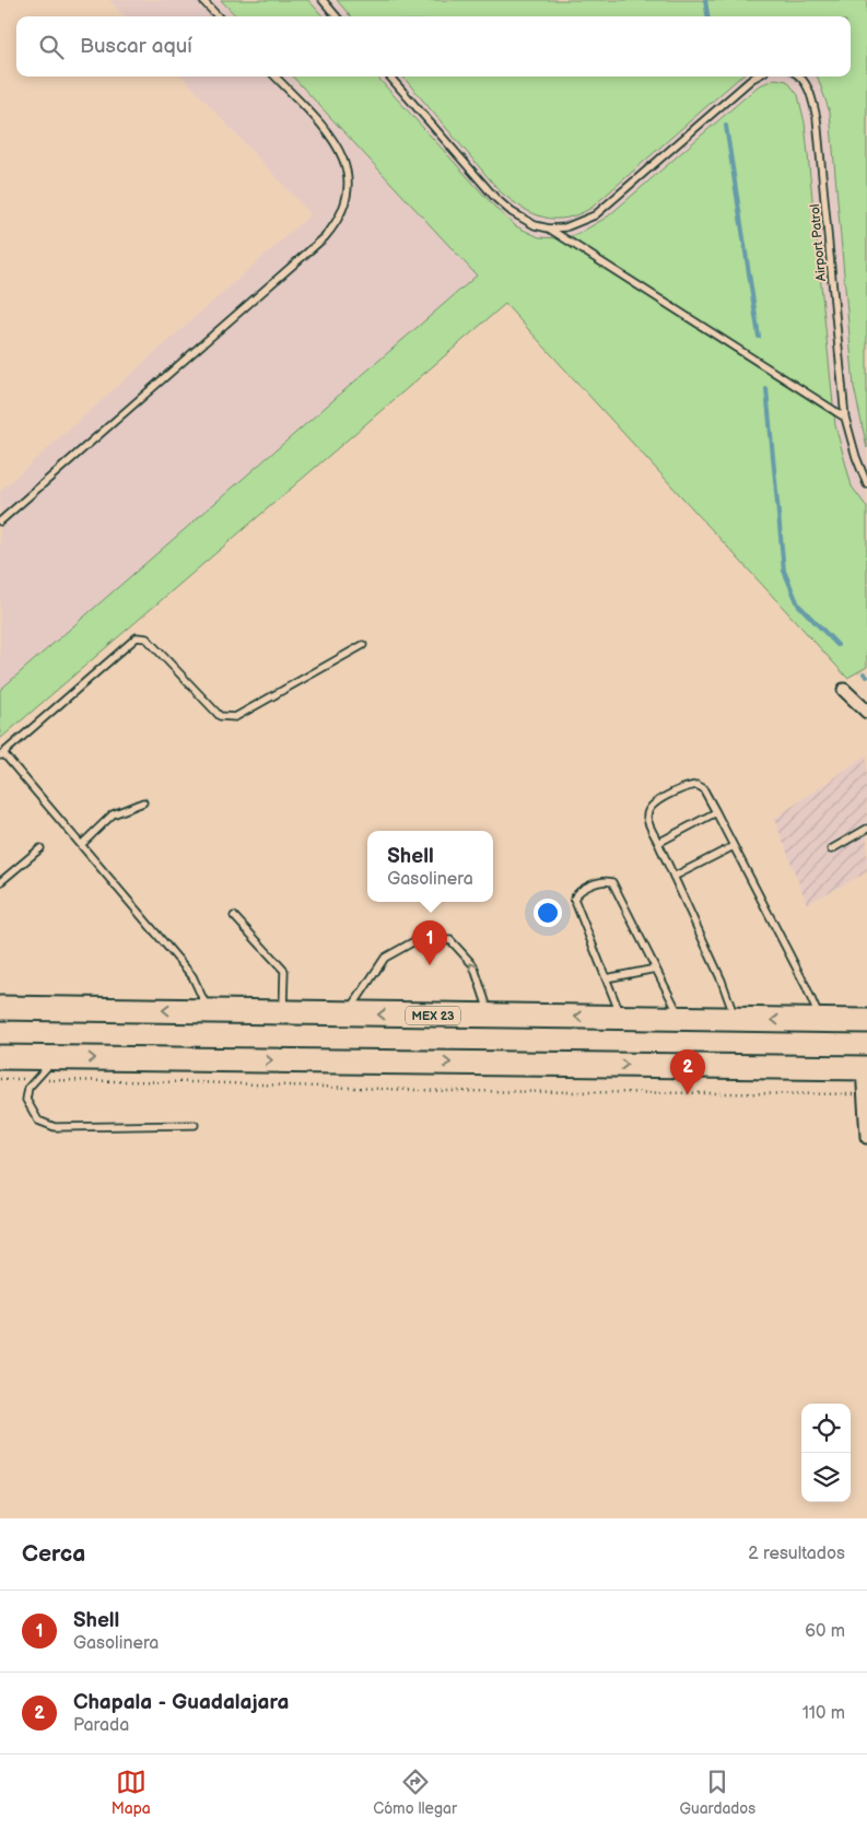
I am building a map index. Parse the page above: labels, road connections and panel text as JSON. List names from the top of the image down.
{
  "streets": {
    "highway": ["MEX 23"],
    "lane": ["Airport Patrol"]
  },
  "page": {
    "search": "Buscar aquí",
    "popup": ["Shell", "Gasolinera"],
    "pins": ["1", "2"],
    "heading": ["Cerca", "2 resultados"],
    "list": [
      {
        "mark": "1",
        "name": "Shell",
        "note": "Gasolinera",
        "value": "60 m"
      },
      {
        "mark": "2",
        "name": "Chapala - Guadalajara",
        "note": "Parada",
        "value": "110 m"
      }
    ],
    "nav": ["Mapa", "Cómo llegar", "Guardados"]
  }
}
